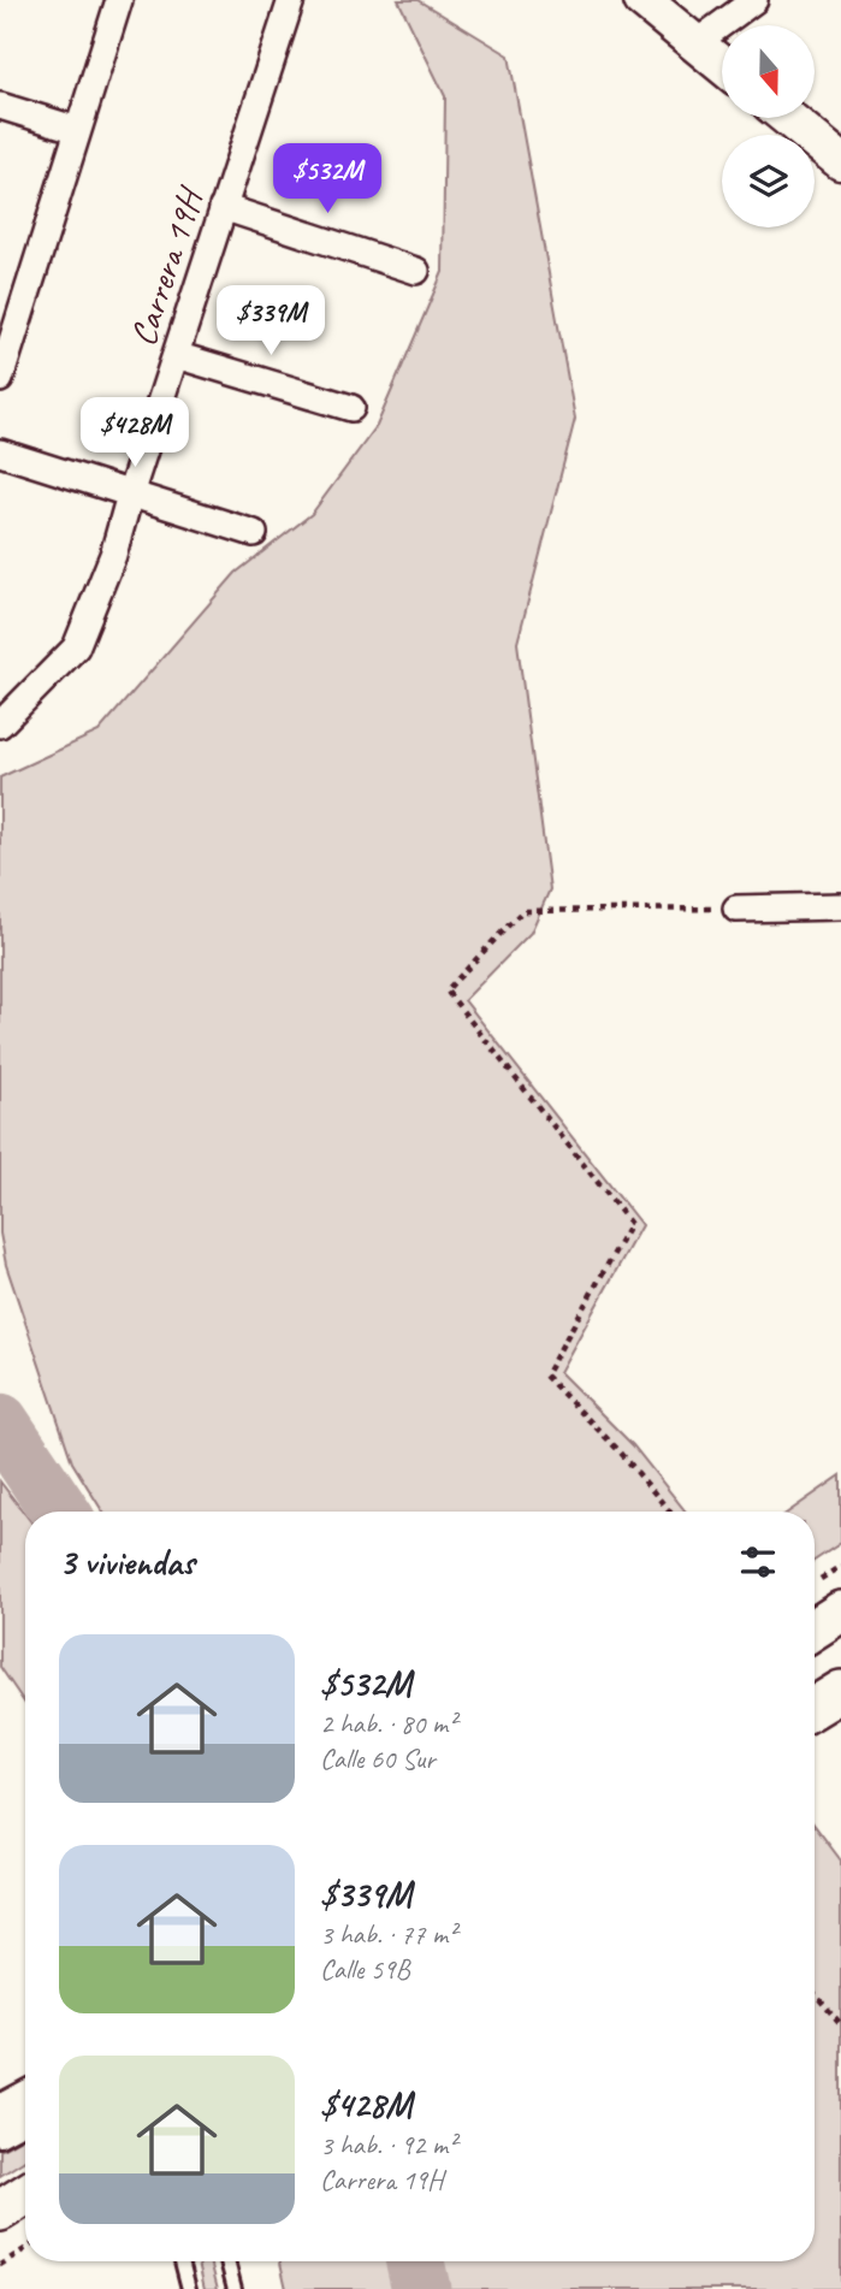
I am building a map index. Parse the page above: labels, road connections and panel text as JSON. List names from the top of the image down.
{
  "streets": {
    "street": ["Carrera 19H"]
  },
  "north": "bottom",
  "page": {
    "price": ["$532M", "$339M", "$428M"],
    "heading": "3 viviendas",
    "list": [
      {
        "name": "$532M",
        "note": "2 hab. · 80 m² · Calle 60 Sur"
      },
      {
        "name": "$339M",
        "note": "3 hab. · 77 m² · Calle 59B"
      },
      {
        "name": "$428M",
        "note": "3 hab. · 92 m² · Carrera 19H"
      }
    ]
  }
}
